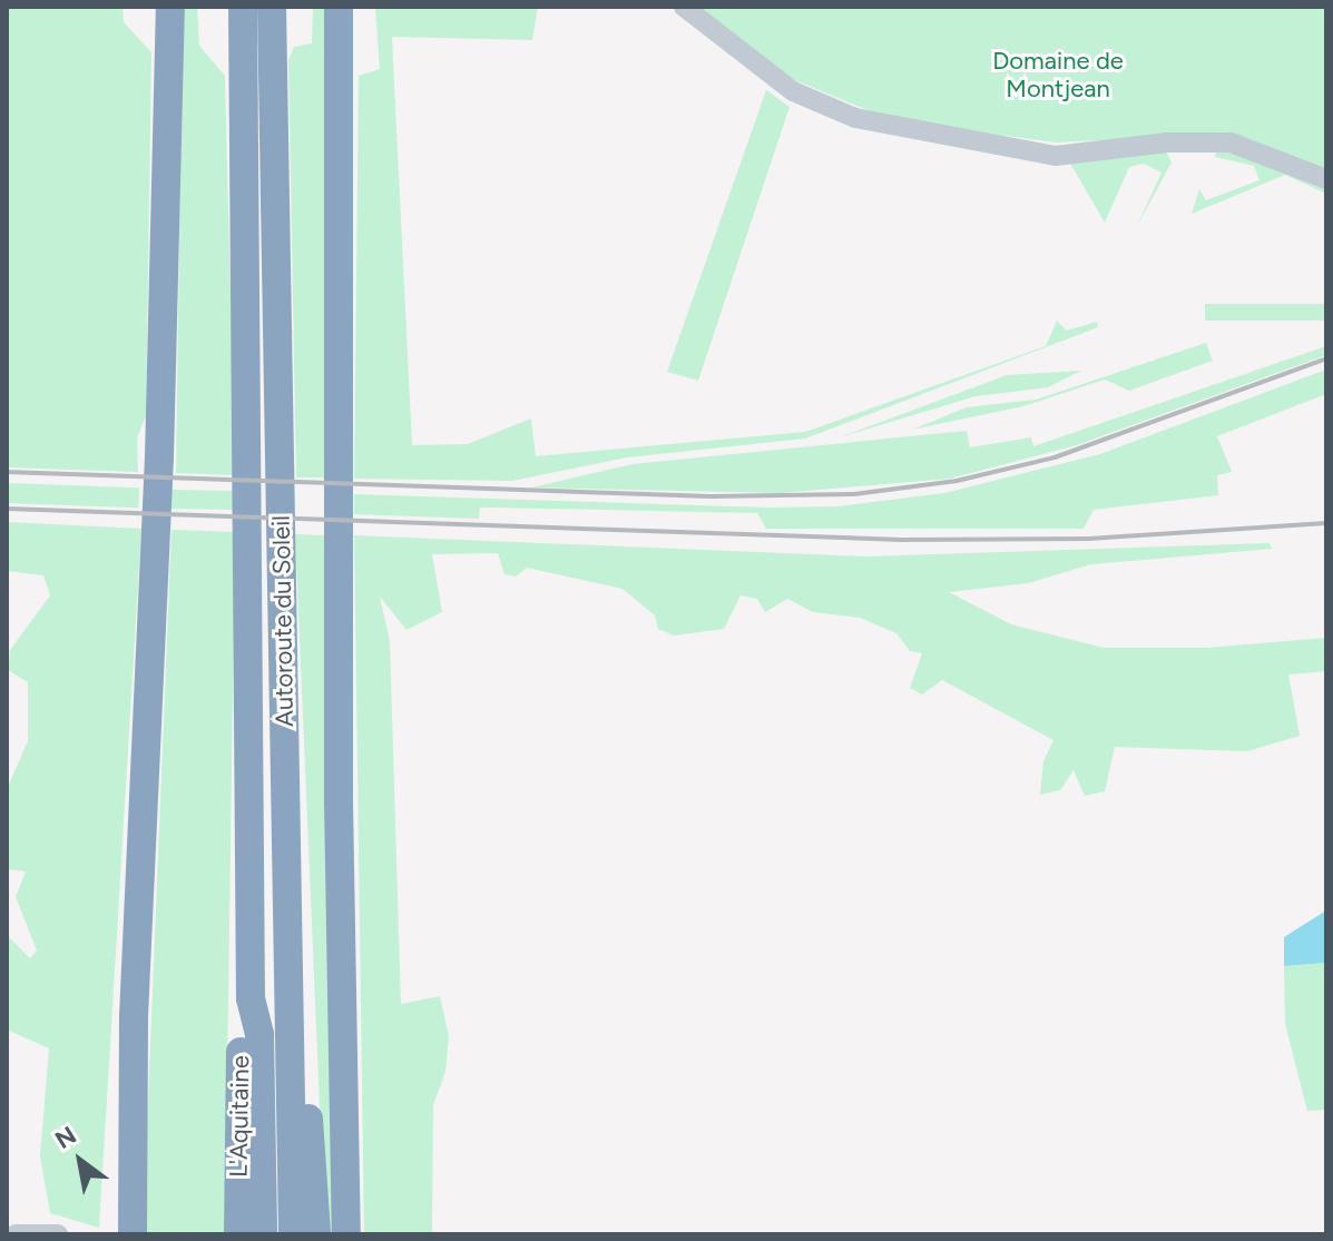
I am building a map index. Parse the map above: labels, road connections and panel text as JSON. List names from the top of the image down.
{
  "streets": {
    "highway": ["Autoroute du Soleil", "L'Aquitaine"]
  },
  "crossings": [
    ["Autoroute du Soleil", "L'Aquitaine"]
  ],
  "parks": ["Domaine de Montjean"],
  "north": "top left"
}
